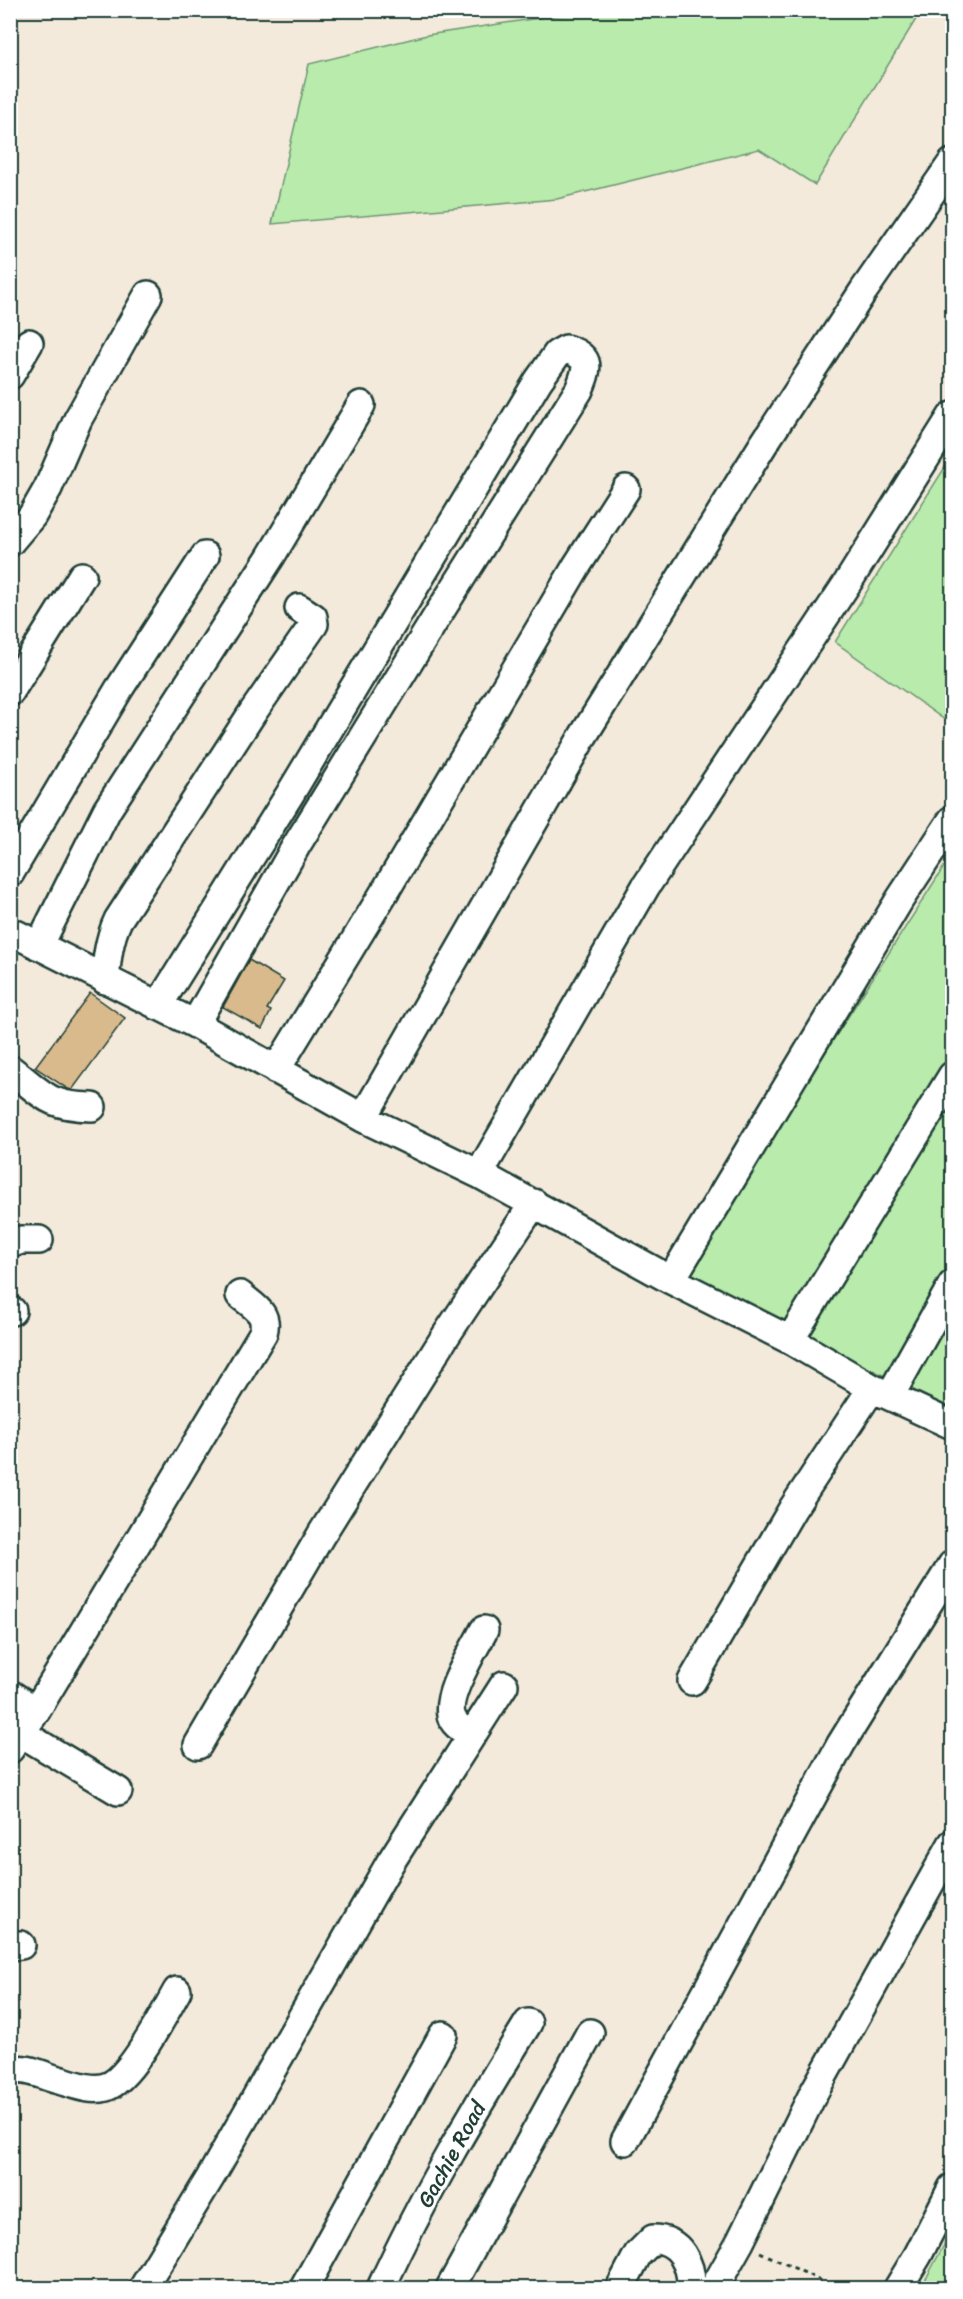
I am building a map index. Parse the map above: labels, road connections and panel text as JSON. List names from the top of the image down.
{
  "streets": {
    "street": ["Gachie Road"]
  }
}
